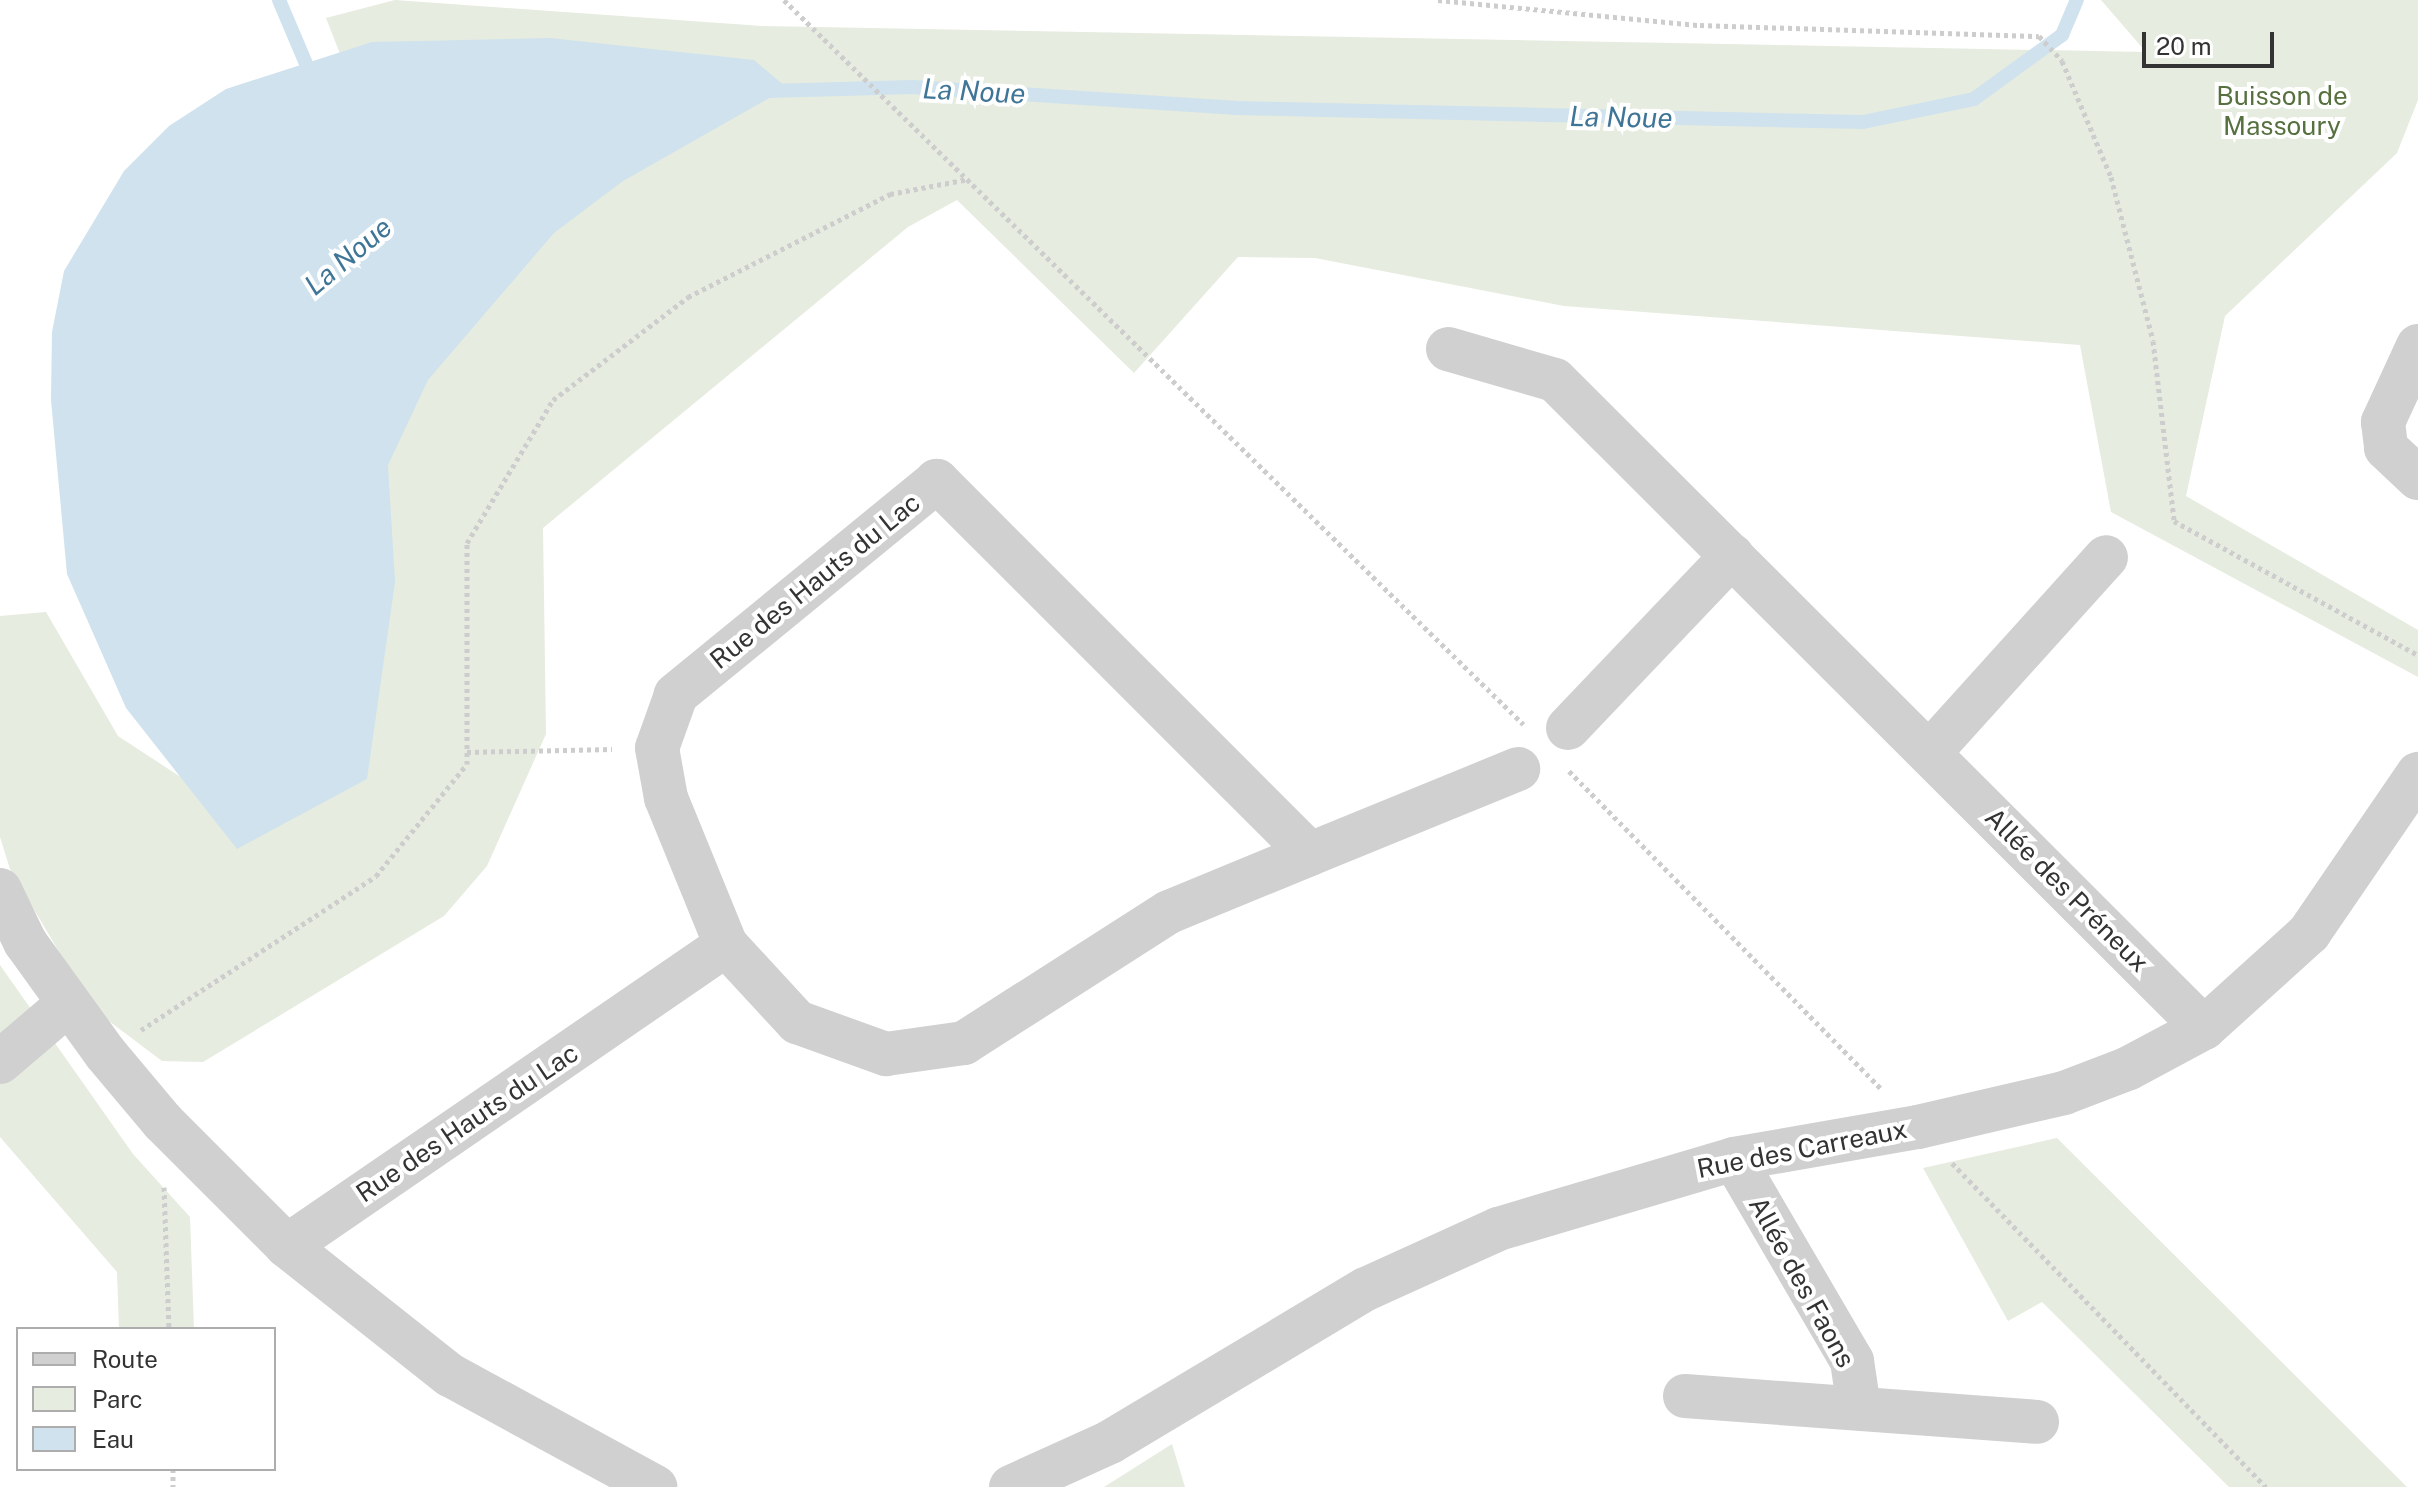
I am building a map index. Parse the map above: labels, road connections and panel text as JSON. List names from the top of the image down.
{
  "streets": {
    "street": [
      "Rue des Hauts du Lac",
      "Allée des Préneux",
      "Rue des Carreaux",
      "Allée des Faons"
    ]
  },
  "crossings": [
    ["Allée des Préneux", "Rue des Carreaux"],
    ["Rue des Carreaux", "Allée des Faons"]
  ],
  "water": ["La Noue"],
  "parks": ["Buisson de Massoury"],
  "legend": ["Route", "Parc", "Eau"],
  "scale_bar": "20 m"
}
